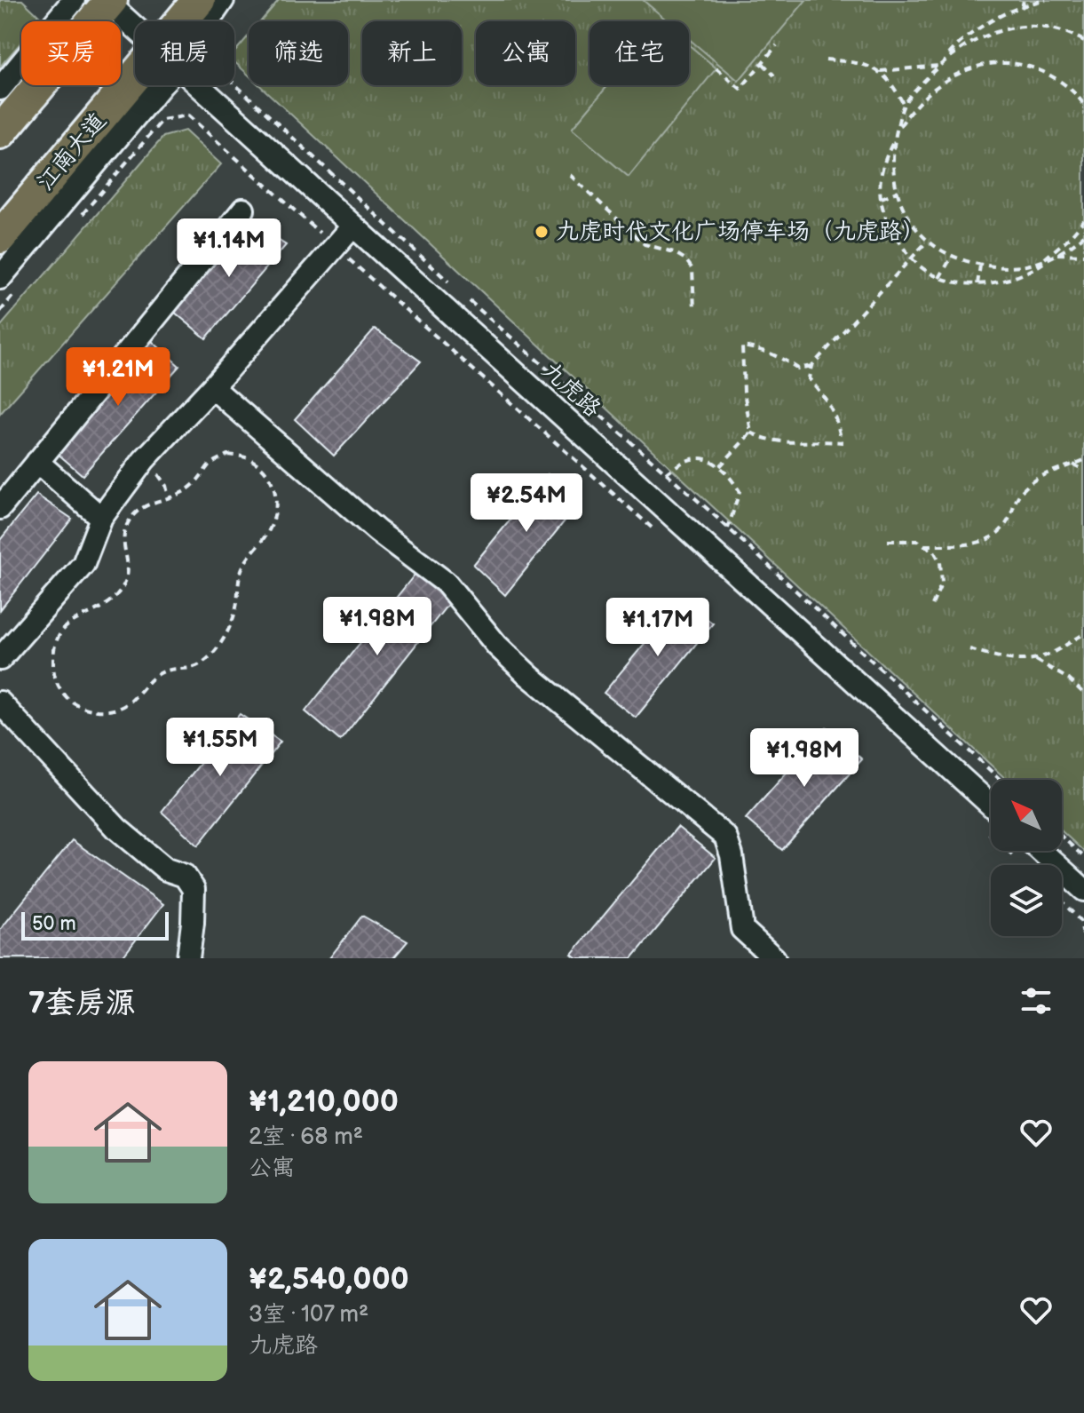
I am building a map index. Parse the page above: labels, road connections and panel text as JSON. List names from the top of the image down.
{
  "streets": {
    "highway": ["江南大道"],
    "street": ["九虎路"]
  },
  "places": ["九虎时代文化广场停车场（九虎路）"],
  "scale_bar": "50 m",
  "north": "top left",
  "page": {
    "chip": [
      "买房",
      "租房",
      "筛选",
      "新上",
      "公寓",
      "住宅"
    ],
    "price": [
      "¥1.14M",
      "¥1.21M",
      "¥2.54M",
      "¥1.98M",
      "¥1.17M",
      "¥1.55M",
      "¥1.98M"
    ],
    "scale": "50 m",
    "heading": "7套房源",
    "list": [
      {
        "name": "¥1,210,000",
        "note": "2室 · 68 m² · 公寓"
      },
      {
        "name": "¥2,540,000",
        "note": "3室 · 107 m² · 九虎路"
      }
    ]
  }
}
